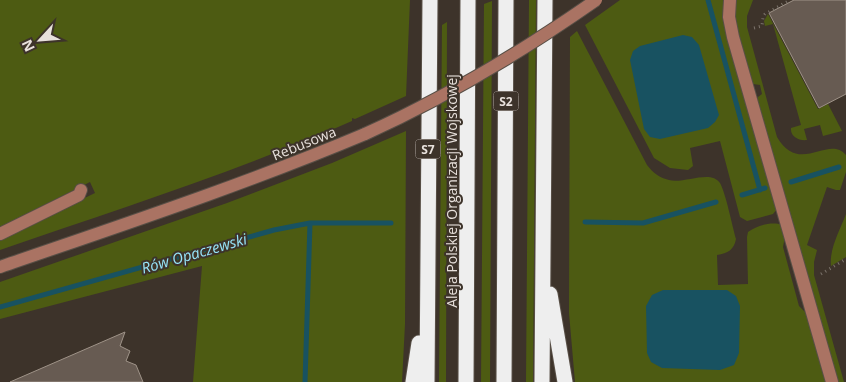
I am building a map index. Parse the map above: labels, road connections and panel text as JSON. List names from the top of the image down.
{
  "streets": {
    "highway": ["S2", "S7", "Aleja Polskiej Organizacji Wojskowej"],
    "street": ["Rebusowa"]
  },
  "water": ["Rów Opaczewski"],
  "north": "bottom left"
}
